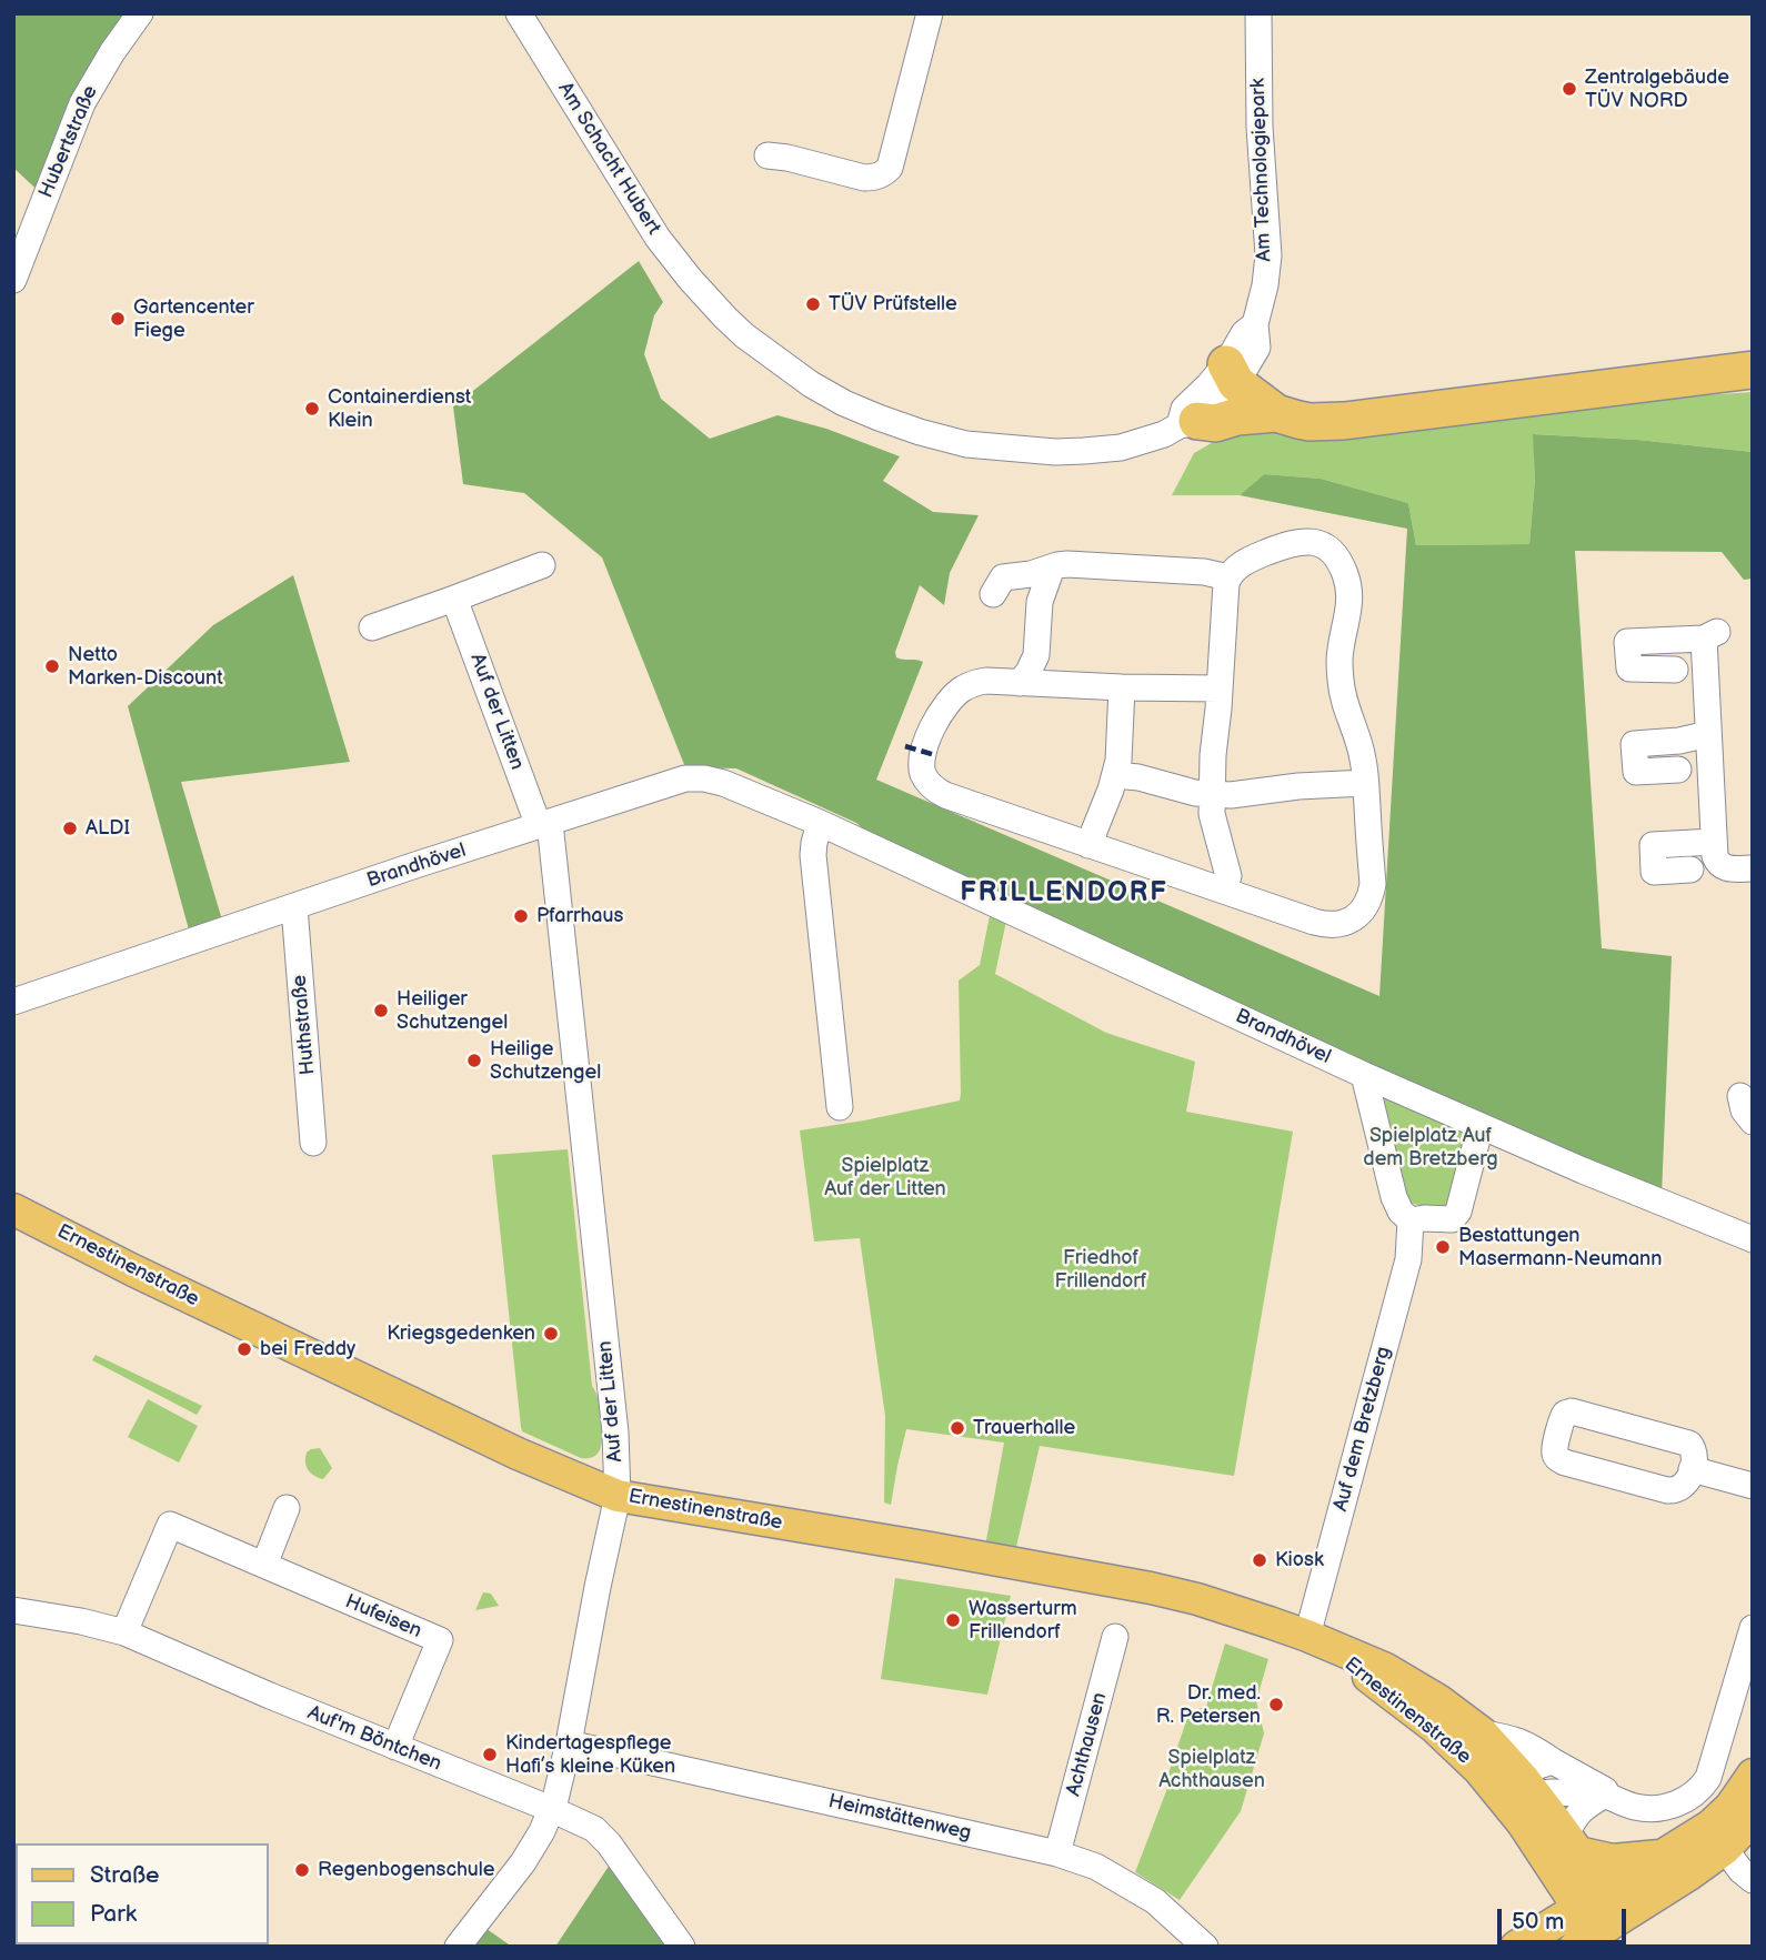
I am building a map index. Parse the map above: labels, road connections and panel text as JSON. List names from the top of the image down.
{
  "streets": {
    "main road": ["Ernestinenstraße"],
    "street": [
      "Hubertstraße",
      "Am Schacht Hubert",
      "Am Technologiepark",
      "Auf der Litten",
      "Brandhövel",
      "Huthstraße",
      "Auf dem Bretzberg",
      "Hufeisen",
      "Auf'm Böntchen",
      "Achthausen",
      "Heimstättenweg"
    ]
  },
  "crossings": [
    ["Am Schacht Hubert", "Am Technologiepark"],
    ["Auf der Litten", "Brandhövel"],
    ["Auf der Litten", "Ernestinenstraße"],
    ["Auf der Litten", "Auf'm Böntchen"],
    ["Auf der Litten", "Heimstättenweg"],
    ["Brandhövel", "Huthstraße"],
    ["Ernestinenstraße", "Auf dem Bretzberg"],
    ["Hufeisen", "Auf'm Böntchen"],
    ["Achthausen", "Heimstättenweg"]
  ],
  "districts": ["FRILLENDORF"],
  "parks": [
    "Spielplatz Auf dem Bretzberg",
    "Spielplatz Auf der Litten",
    "Friedhof Frillendorf",
    "Spielplatz Achthausen"
  ],
  "places": [
    "Zentralgebäude TÜV NORD",
    "TÜV Prüfstelle",
    "Gartencenter Fiege",
    "Containerdienst Klein",
    "Netto Marken-Discount",
    "ALDI",
    "Pfarrhaus",
    "Heiliger Schutzengel",
    "Heilige Schutzengel",
    "Bestattungen Masermann-Neumann",
    "Kriegsgedenken",
    "bei Freddy",
    "Trauerhalle",
    "Kiosk",
    "Wasserturm Frillendorf",
    "Dr. med. R. Petersen",
    "Kindertagespflege Hafi’s kleine Küken",
    "Regenbogenschule"
  ],
  "legend": ["Straße", "Park"],
  "scale_bar": "50 m"
}
